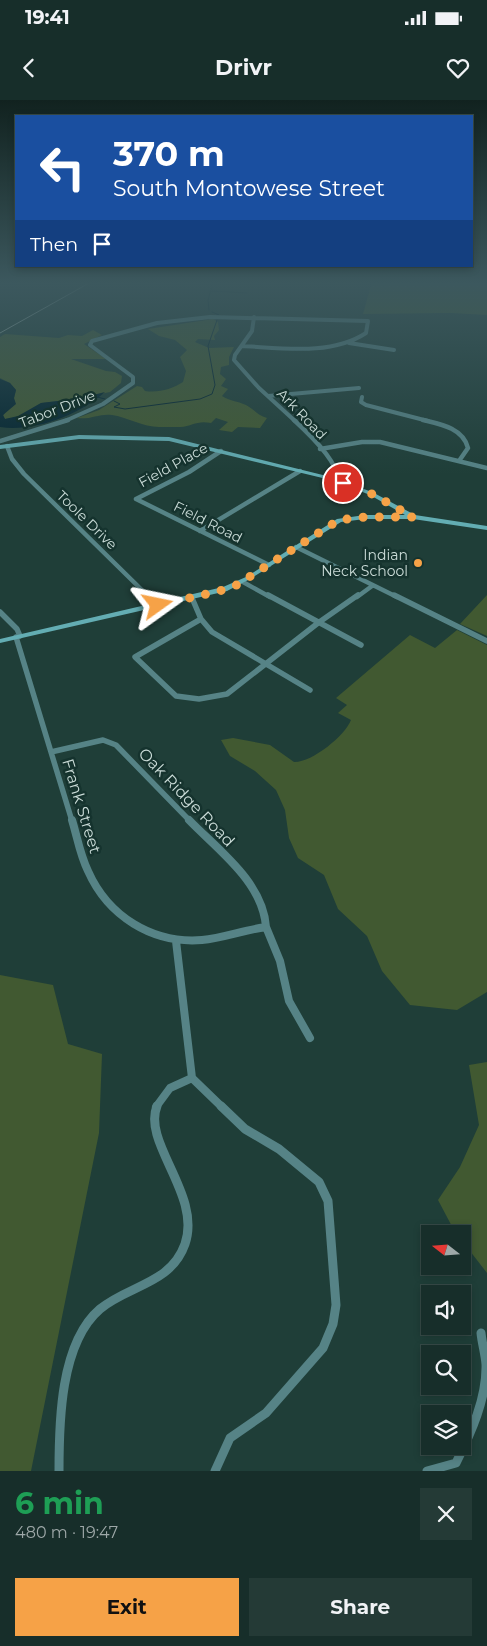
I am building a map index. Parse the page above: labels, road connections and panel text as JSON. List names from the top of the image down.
{
  "streets": {
    "street": [
      "Tabor Drive",
      "Ark Road",
      "Field Place",
      "Toole Drive",
      "Field Road",
      "Oak Ridge Road",
      "Frank Street"
    ]
  },
  "crossings": [
    ["Field Place", "Field Road"],
    ["Oak Ridge Road", "Frank Street"]
  ],
  "places": ["Indian Neck School"],
  "north": "left",
  "page": {
    "status": "19:41",
    "header": "Drivr",
    "turn": ["370 m", "South Montowese Street"],
    "then": "Then",
    "heading": ["6 min", "480 m · 19:47"],
    "buttons": ["Exit", "Share"]
  }
}
